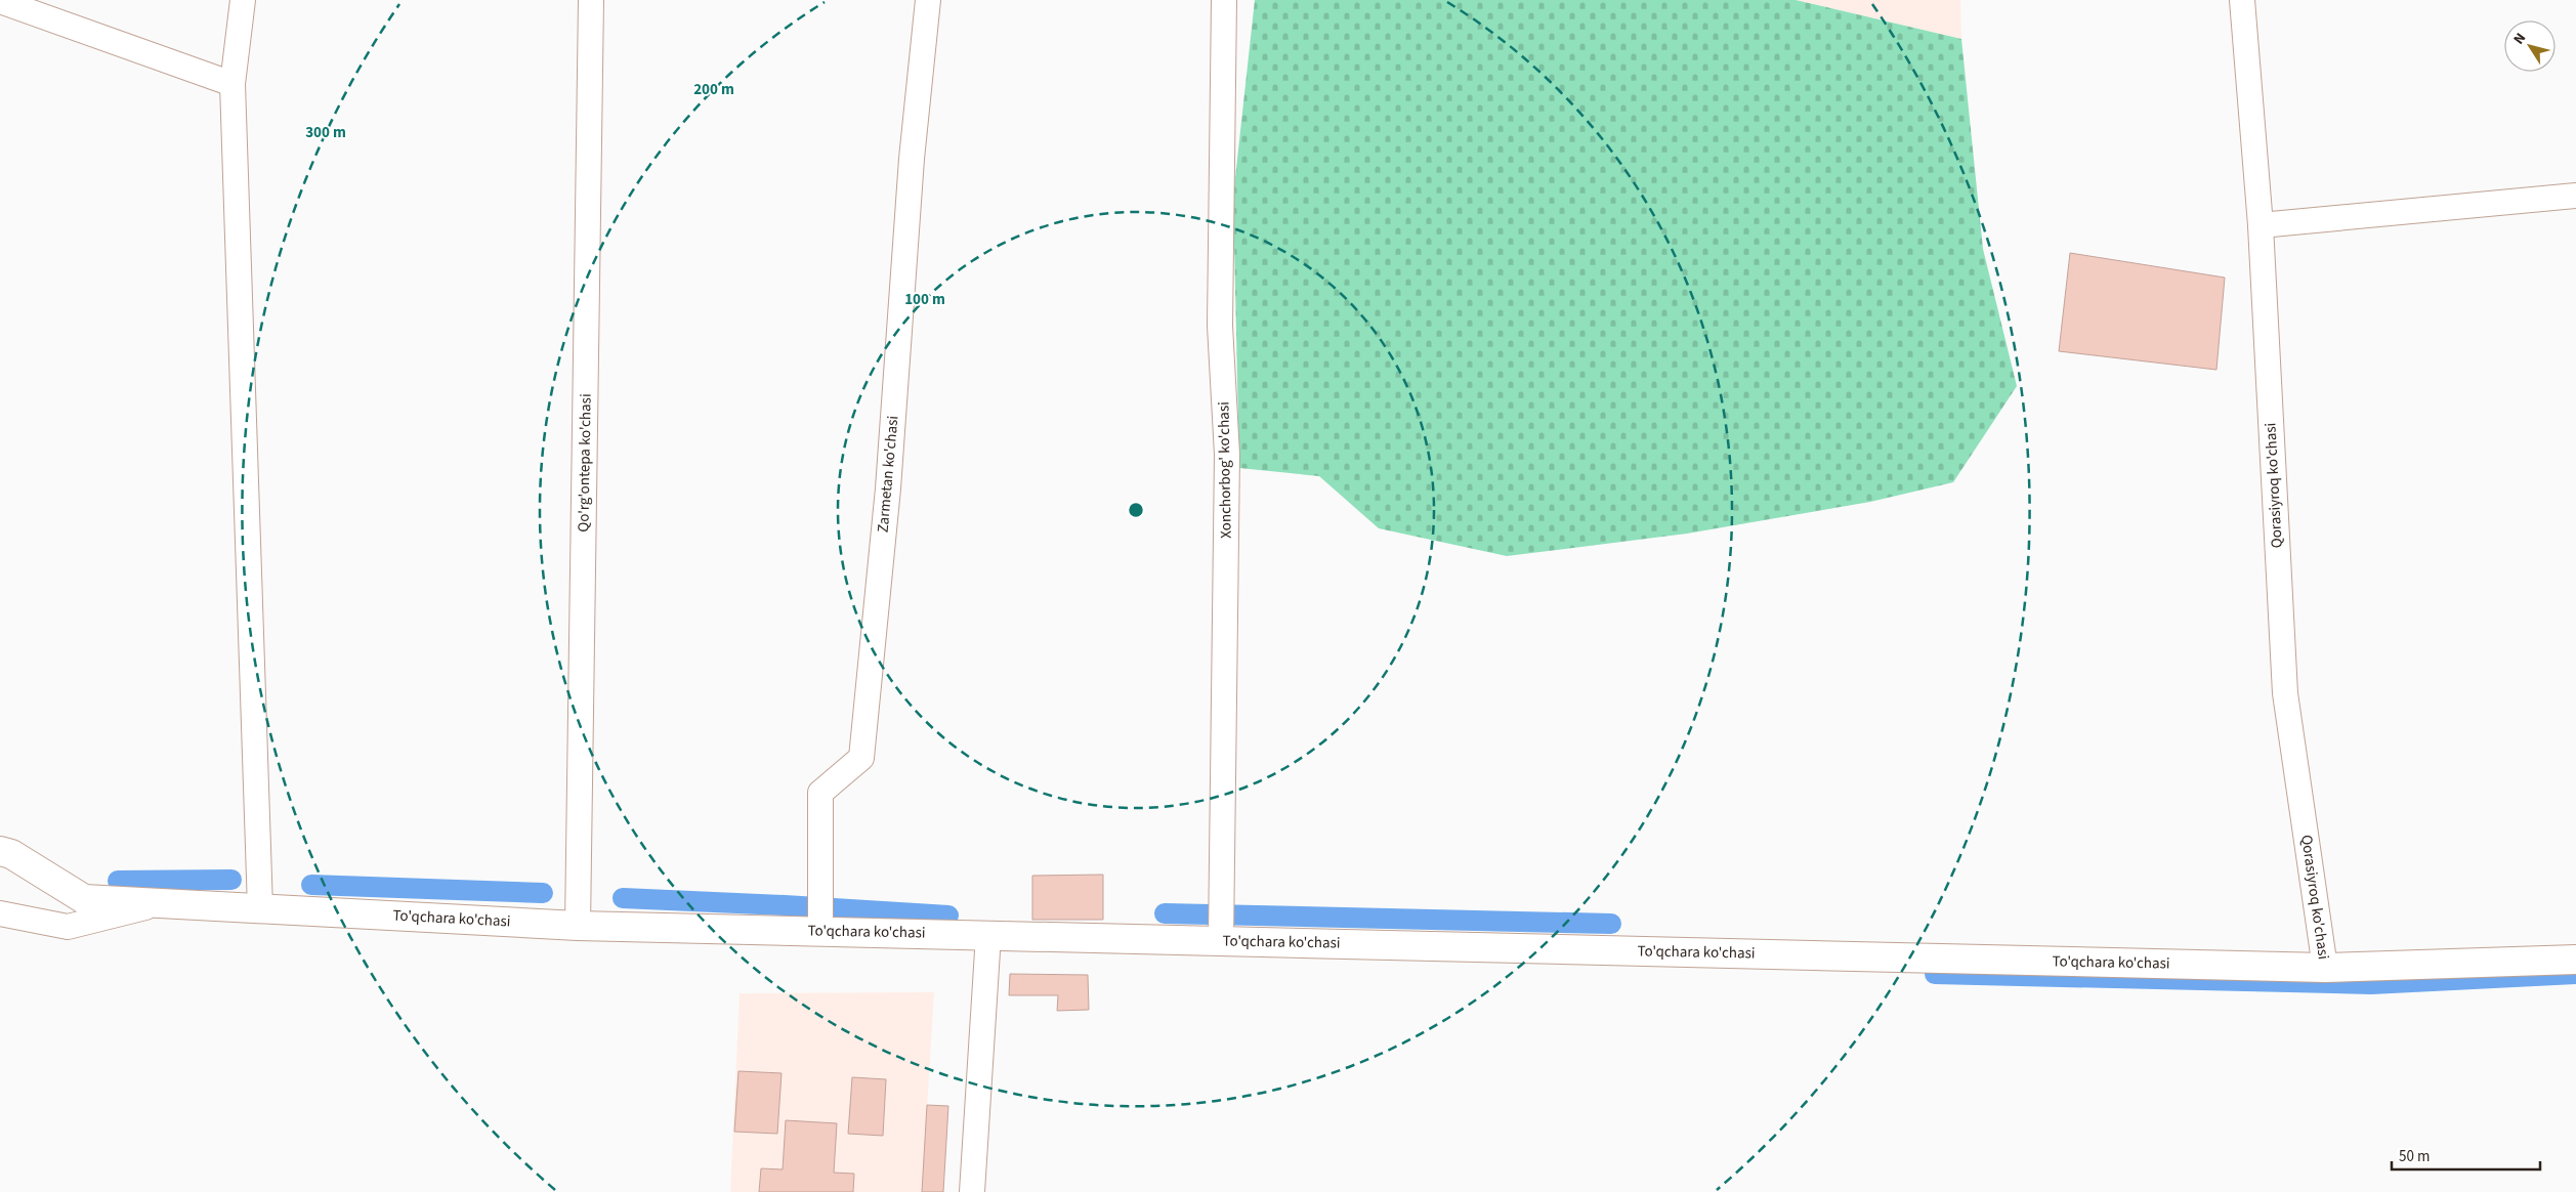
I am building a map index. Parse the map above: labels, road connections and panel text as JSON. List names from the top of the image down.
{
  "streets": {
    "street": [
      "Qo'rg'ontepa ko'chasi",
      "Xonchorbog' ko'chasi",
      "Zarmetan ko'chasi",
      "Qorasiyroq ko'chasi",
      "To'qchara ko'chasi"
    ]
  },
  "crossings": [
    ["Qo'rg'ontepa ko'chasi", "To'qchara ko'chasi"],
    ["Xonchorbog' ko'chasi", "To'qchara ko'chasi"],
    ["Zarmetan ko'chasi", "To'qchara ko'chasi"],
    ["Qorasiyroq ko'chasi", "To'qchara ko'chasi"]
  ],
  "scale_bar": "50 m",
  "north": "top left",
  "rings": ["200 m", "300 m", "100 m"]
}
